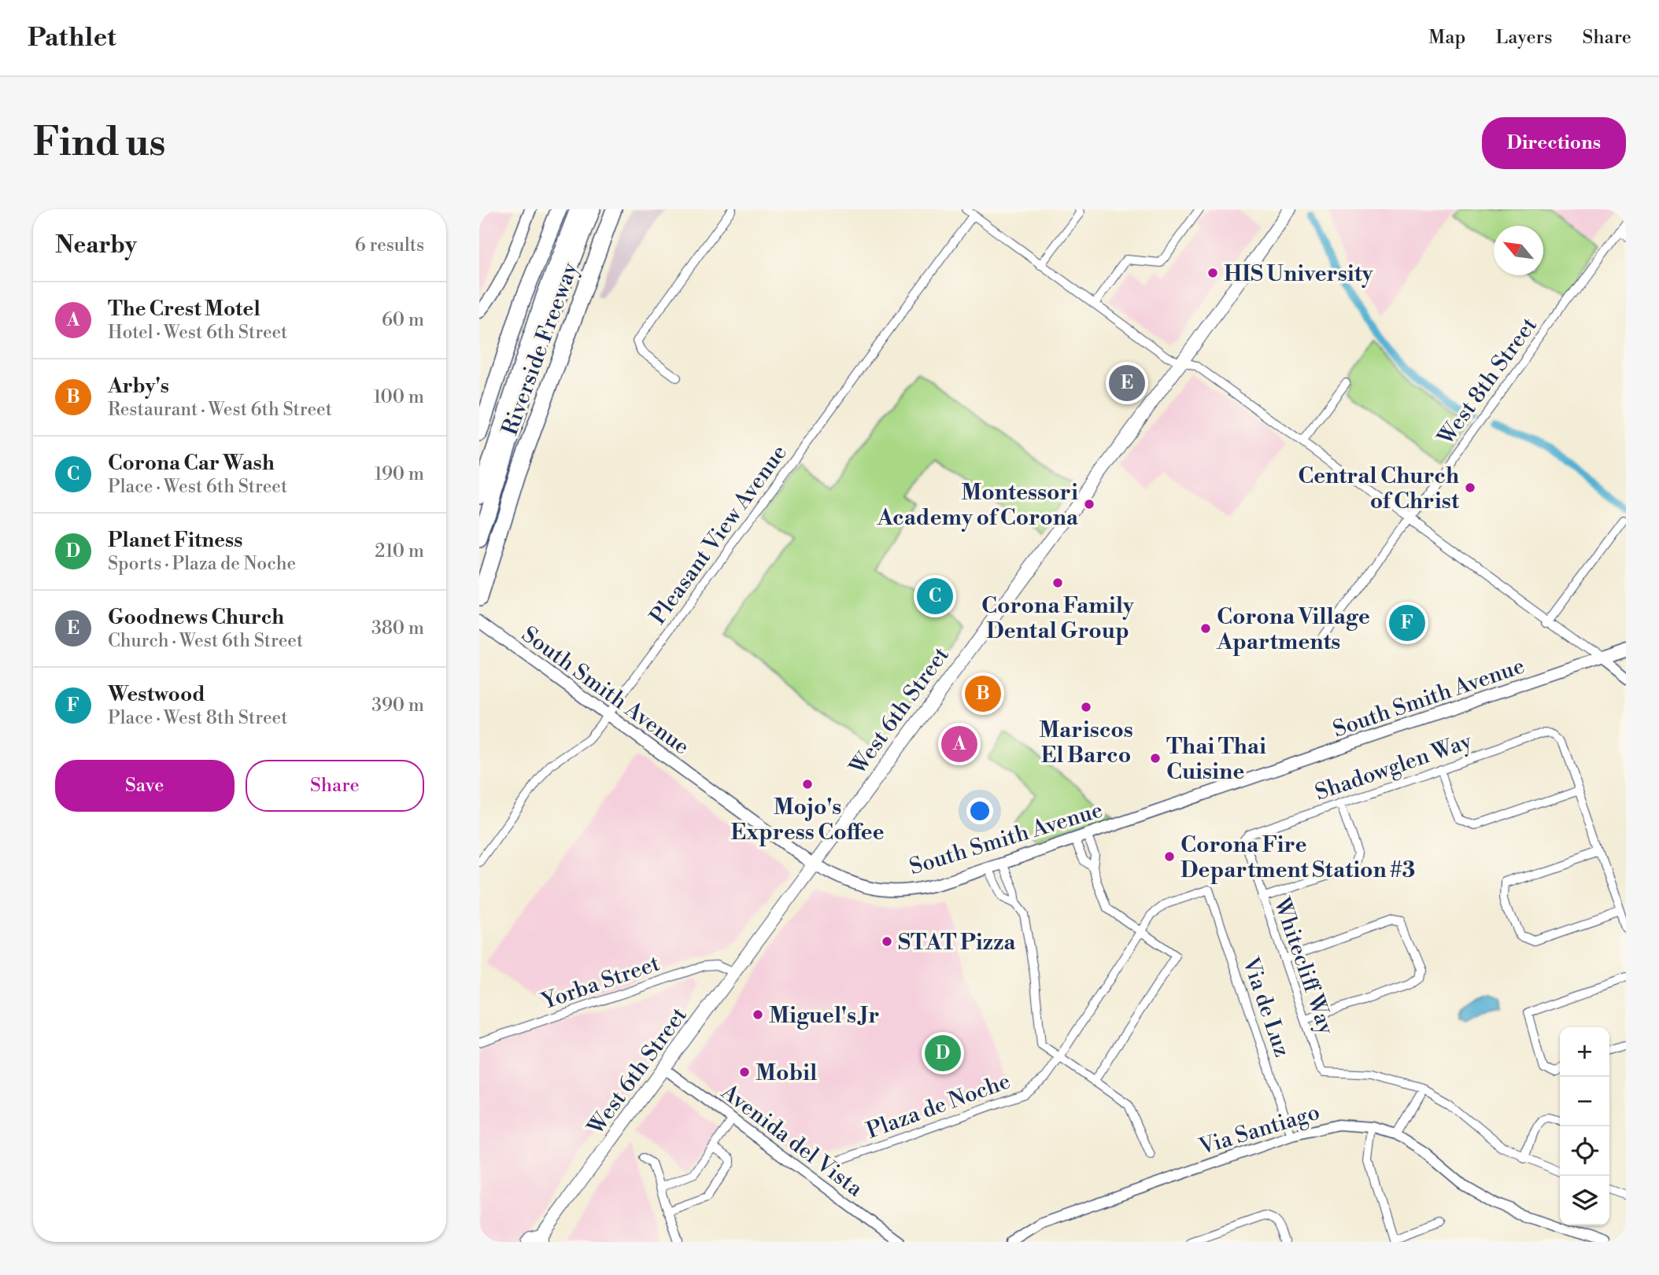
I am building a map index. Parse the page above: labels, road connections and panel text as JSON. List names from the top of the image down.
{
  "streets": {
    "highway": ["Riverside Freeway"],
    "main road": ["South Smith Avenue", "West 6th Street"],
    "street": [
      "West 8th Street",
      "Pleasant View Avenue",
      "Shadowglen Way",
      "Whitecliff Way",
      "Yorba Street",
      "Via de Luz",
      "Plaza de Noche",
      "Via Santiago",
      "Avenida del Vista"
    ]
  },
  "crossings": [
    ["Pleasant View Avenue", "South Smith Avenue"],
    ["South Smith Avenue", "West 6th Street"],
    ["West 6th Street", "Yorba Street"],
    ["West 6th Street", "Avenida del Vista"],
    ["Shadowglen Way", "Whitecliff Way"],
    ["Via de Luz", "Plaza de Noche"],
    ["Via de Luz", "Via Santiago"]
  ],
  "places": [
    "HIS University",
    "Central Church of Christ",
    "Montessori Academy of Corona",
    "Corona Family Dental Group",
    "Corona Village Apartments",
    "Mariscos El Barco",
    "Thai Thai Cuisine",
    "Mojo's Express Coffee",
    "Corona Fire Department Station #3",
    "STAT Pizza",
    "Miguel's Jr",
    "Mobil"
  ],
  "north": "top left",
  "page": {
    "header": "Pathlet",
    "nav": ["Map", "Layers", "Share"],
    "buttons": [
      "Directions",
      ["Save", "Share"]
    ],
    "title": "Find us",
    "heading": ["Nearby", "6 results"],
    "list": [
      {
        "mark": "A",
        "name": "The Crest Motel",
        "note": "Hotel · West 6th Street",
        "value": "60 m"
      },
      {
        "mark": "B",
        "name": "Arby's",
        "note": "Restaurant · West 6th Street",
        "value": "100 m"
      },
      {
        "mark": "C",
        "name": "Corona Car Wash",
        "note": "Place · West 6th Street",
        "value": "190 m"
      },
      {
        "mark": "D",
        "name": "Planet Fitness",
        "note": "Sports · Plaza de Noche",
        "value": "210 m"
      },
      {
        "mark": "E",
        "name": "Goodnews Church",
        "note": "Church · West 6th Street",
        "value": "380 m"
      },
      {
        "mark": "F",
        "name": "Westwood",
        "note": "Place · West 8th Street",
        "value": "390 m"
      }
    ],
    "pins": [
      "E",
      "C",
      "F",
      "B",
      "A",
      "D"
    ],
    "map_buttons": ["+", "−"]
  }
}
